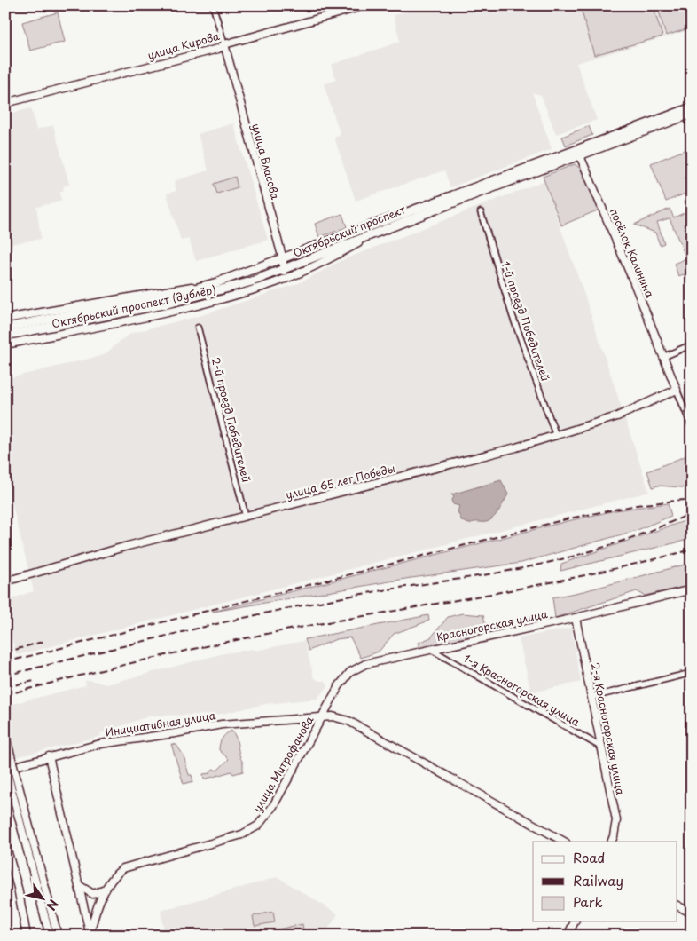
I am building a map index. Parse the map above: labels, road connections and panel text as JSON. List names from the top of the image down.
{
  "streets": {
    "main road": [
      "улица Кирова",
      "улица Власова",
      "Октябрьский проспект",
      "посёлок Калинина",
      "Октябрьский проспект (дублёр)",
      "улица 65 лет Победы",
      "Красногорская улица",
      "Инициативная улица",
      "2-я Красногорская улица",
      "улица Митрофанова"
    ],
    "street": ["1-й проезд Победителей", "2-й проезд Победителей", "1-я Красногорская улица"]
  },
  "crossings": [
    ["улица Кирова", "улица Власова"],
    ["улица Власова", "Октябрьский проспект"],
    ["Октябрьский проспект", "посёлок Калинина"],
    ["Октябрьский проспект", "Октябрьский проспект (дублёр)"],
    ["посёлок Калинина", "улица 65 лет Победы"],
    ["1-й проезд Победителей", "улица 65 лет Победы"],
    ["2-й проезд Победителей", "улица 65 лет Победы"],
    ["Красногорская улица", "1-я Красногорская улица"],
    ["Красногорская улица", "Инициативная улица"],
    ["Красногорская улица", "2-я Красногорская улица"],
    ["Красногорская улица", "улица Митрофанова"],
    ["1-я Красногорская улица", "2-я Красногорская улица"],
    ["Инициативная улица", "улица Митрофанова"]
  ],
  "legend": ["Road", "Railway", "Park"],
  "north": "bottom right"
}
